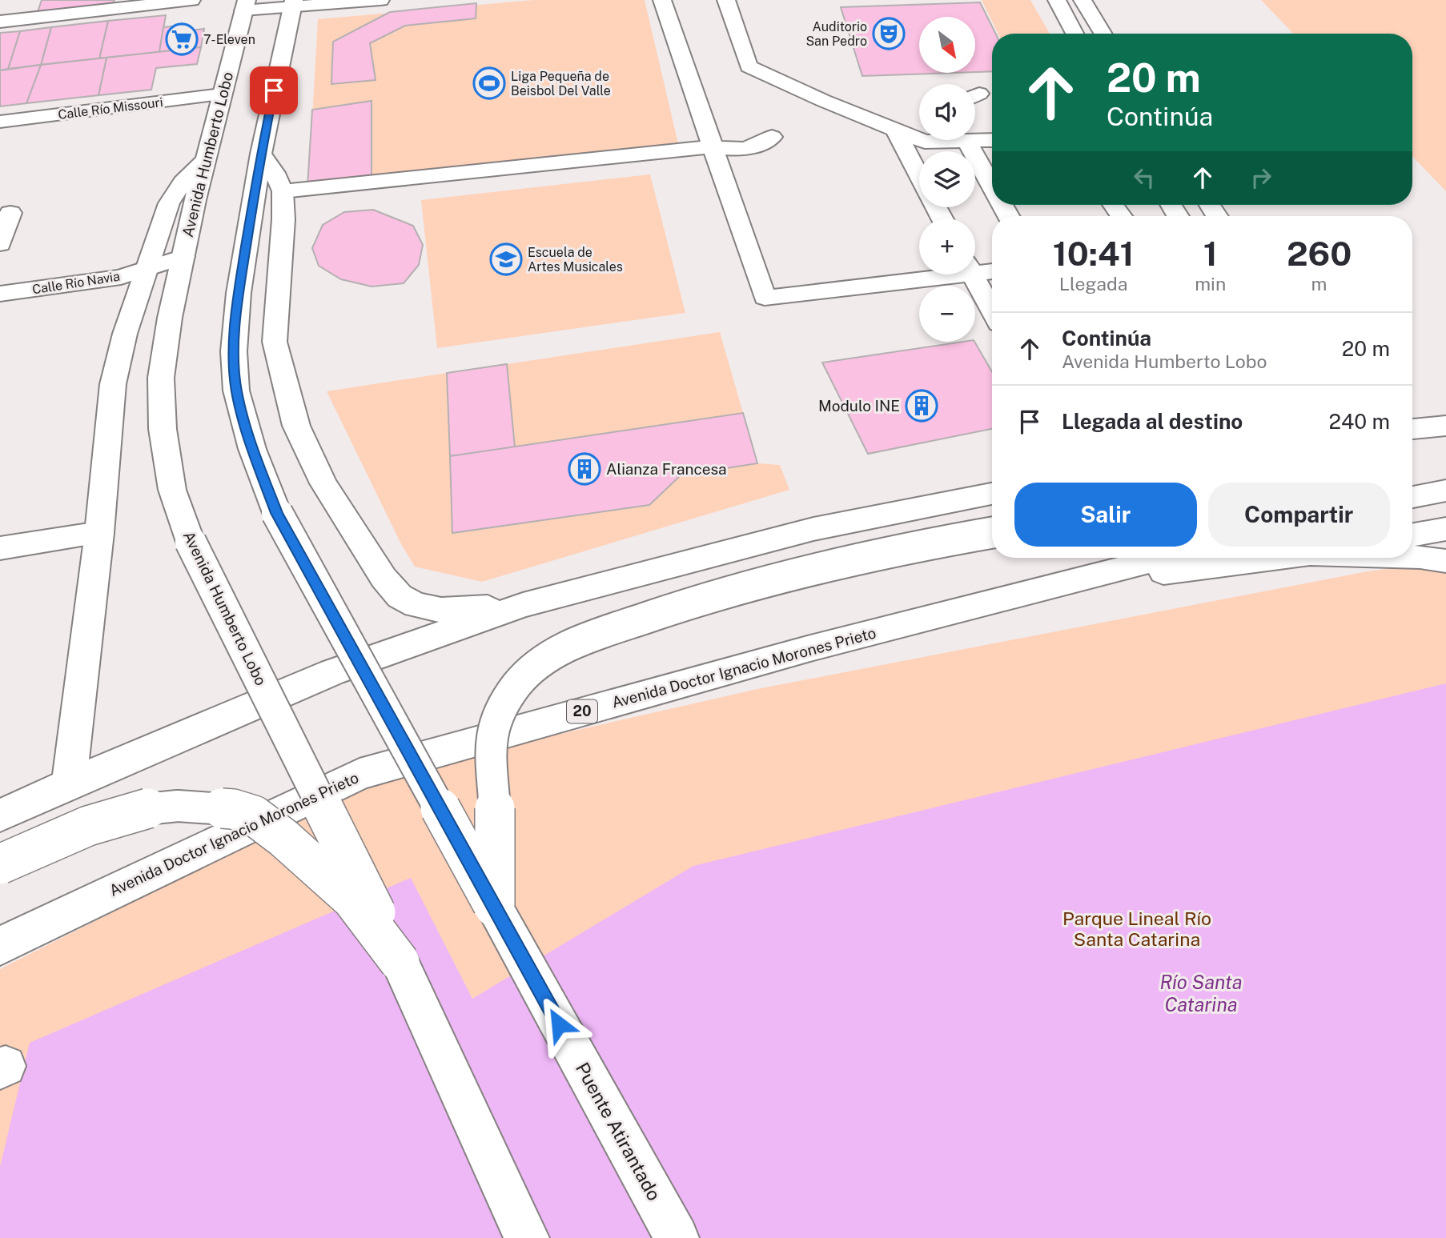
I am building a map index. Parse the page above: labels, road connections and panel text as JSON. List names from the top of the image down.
{
  "streets": {
    "main road": [
      "Calle Río Missouri",
      "Avenida Humberto Lobo",
      "Calle Río Navia",
      "Avenida Doctor Ignacio Morones Prieto",
      "20",
      "Puente Atirantado"
    ]
  },
  "crossings": [
    ["Calle Río Missouri", "Avenida Humberto Lobo"],
    ["Avenida Humberto Lobo", "Calle Río Navia"]
  ],
  "water": ["Río Santa Catarina"],
  "parks": ["Parque Lineal Río Santa Catarina"],
  "places": {
    "theatre": ["Auditorio San Pedro"],
    "supermarket": ["7-Eleven"],
    "sports": ["Liga Pequeña de Beisbol Del Valle"],
    "school or university": ["Escuela de Artes Musicales"],
    "building": ["Modulo INE", "Alianza Francesa"]
  },
  "north": "bottom right",
  "page": {
    "map_buttons": ["+", "−"],
    "turn": ["20 m", "Continúa"],
    "eta": [
      "10:41",
      "Llegada",
      "1",
      "min",
      "260",
      "m"
    ],
    "list": [
      {
        "name": "Continúa",
        "note": "Avenida Humberto Lobo",
        "value": "20 m"
      },
      {
        "name": "Llegada al destino",
        "value": "240 m"
      }
    ],
    "buttons": ["Salir", "Compartir"]
  }
}
